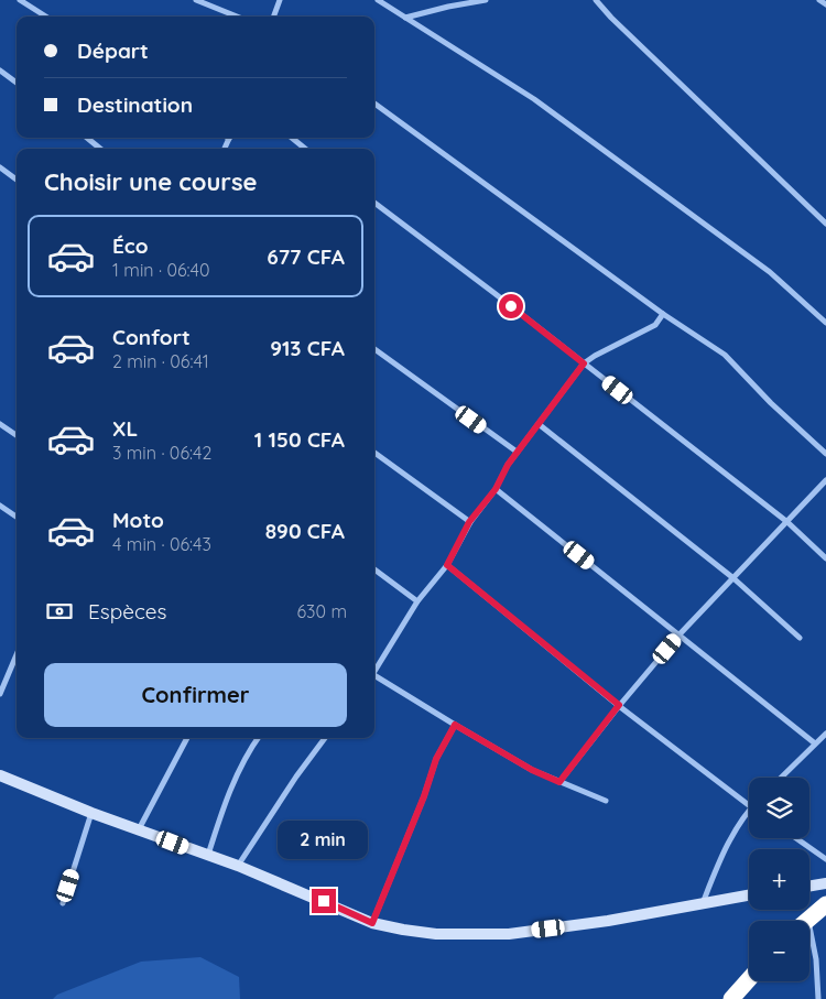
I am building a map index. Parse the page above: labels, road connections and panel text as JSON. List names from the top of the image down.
{
  "page": {
    "banner": ["Départ", "Destination"],
    "heading": "Choisir une course",
    "list": [
      {
        "name": "Éco",
        "note": "1 min · 06:40",
        "value": "677 CFA"
      },
      {
        "name": "Confort",
        "note": "2 min · 06:41",
        "value": "913 CFA"
      },
      {
        "name": "XL",
        "note": "3 min · 06:42",
        "value": "1 150 CFA"
      },
      {
        "name": "Moto",
        "note": "4 min · 06:43",
        "value": "890 CFA"
      }
    ],
    "pay": ["Espèces", "630 m"],
    "buttons": "Confirmer",
    "map_buttons": ["+", "−"],
    "bubble": "2 min"
  }
}
